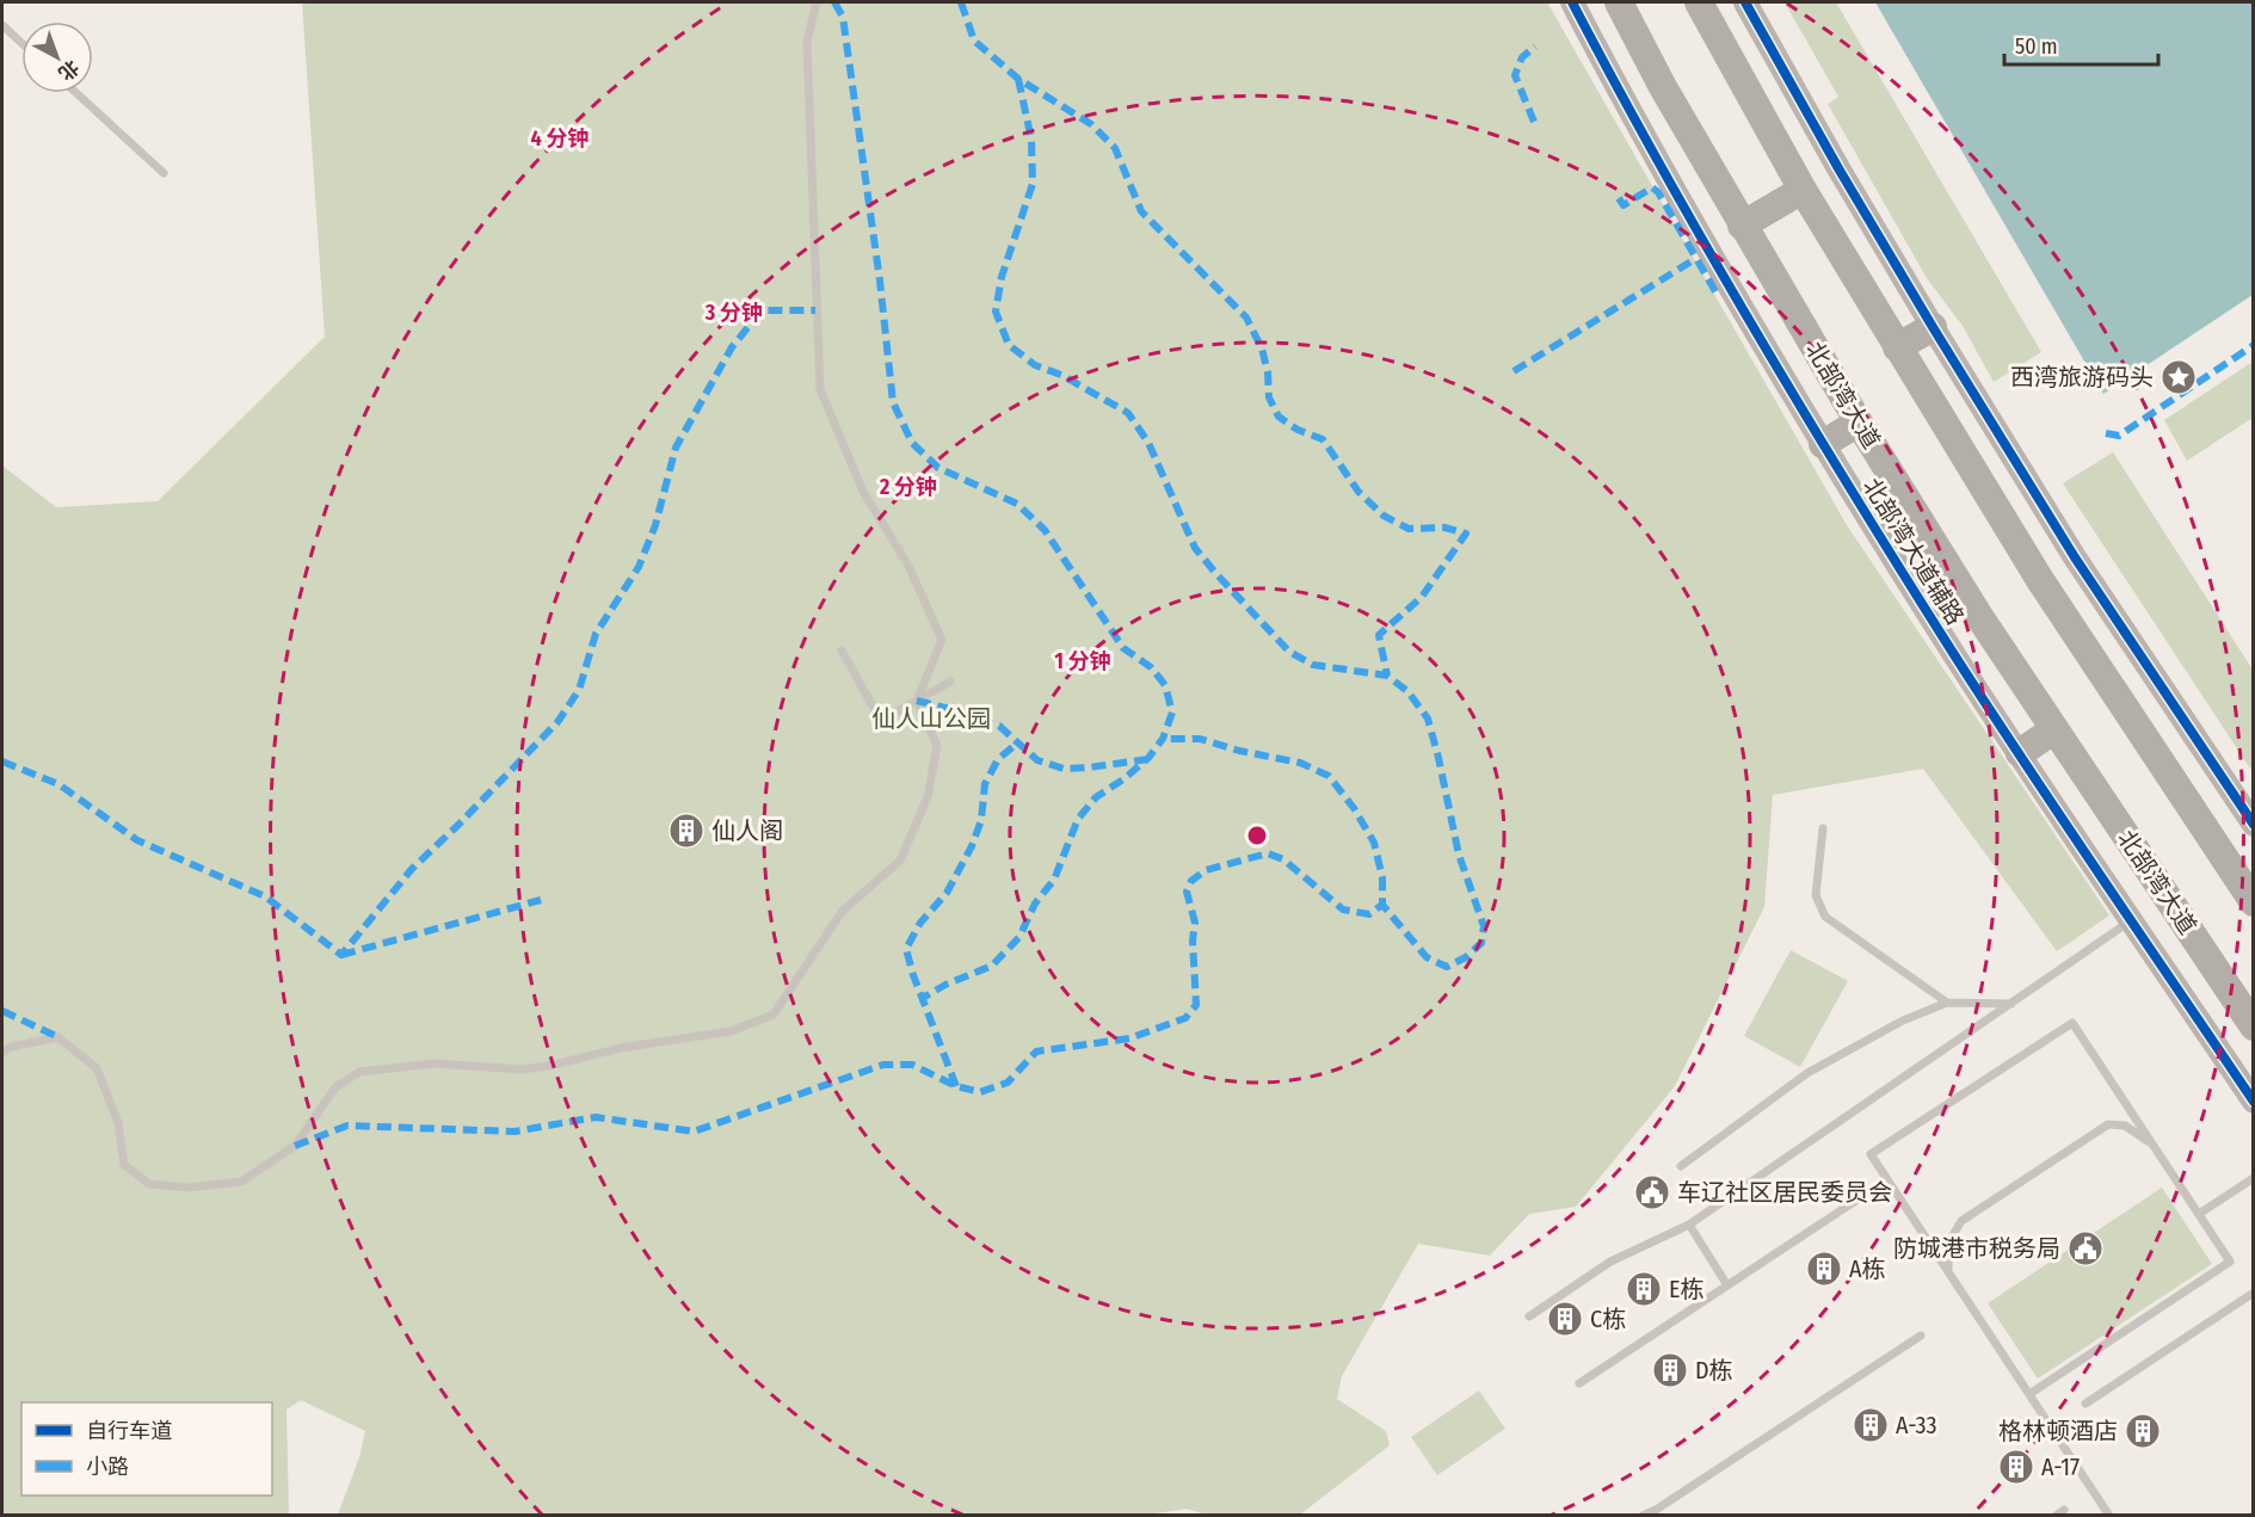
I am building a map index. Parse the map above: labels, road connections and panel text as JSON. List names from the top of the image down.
{
  "streets": {
    "highway": ["北部湾大道"],
    "main road": ["北部湾大道辅路"]
  },
  "parks": ["仙人山公园"],
  "places": {
    "place": ["西湾旅游码头"],
    "building": [
      "仙人阁",
      "A栋",
      "E栋",
      "C栋",
      "D栋",
      "A-33",
      "格林顿酒店",
      "A-17"
    ],
    "public building": ["车辽社区居民委员会", "防城港市税务局"]
  },
  "legend": ["自行车道", "小路"],
  "scale_bar": "50 m",
  "north": "bottom right",
  "rings": [
    "4 分钟",
    "3 分钟",
    "2 分钟",
    "1 分钟"
  ]
}
